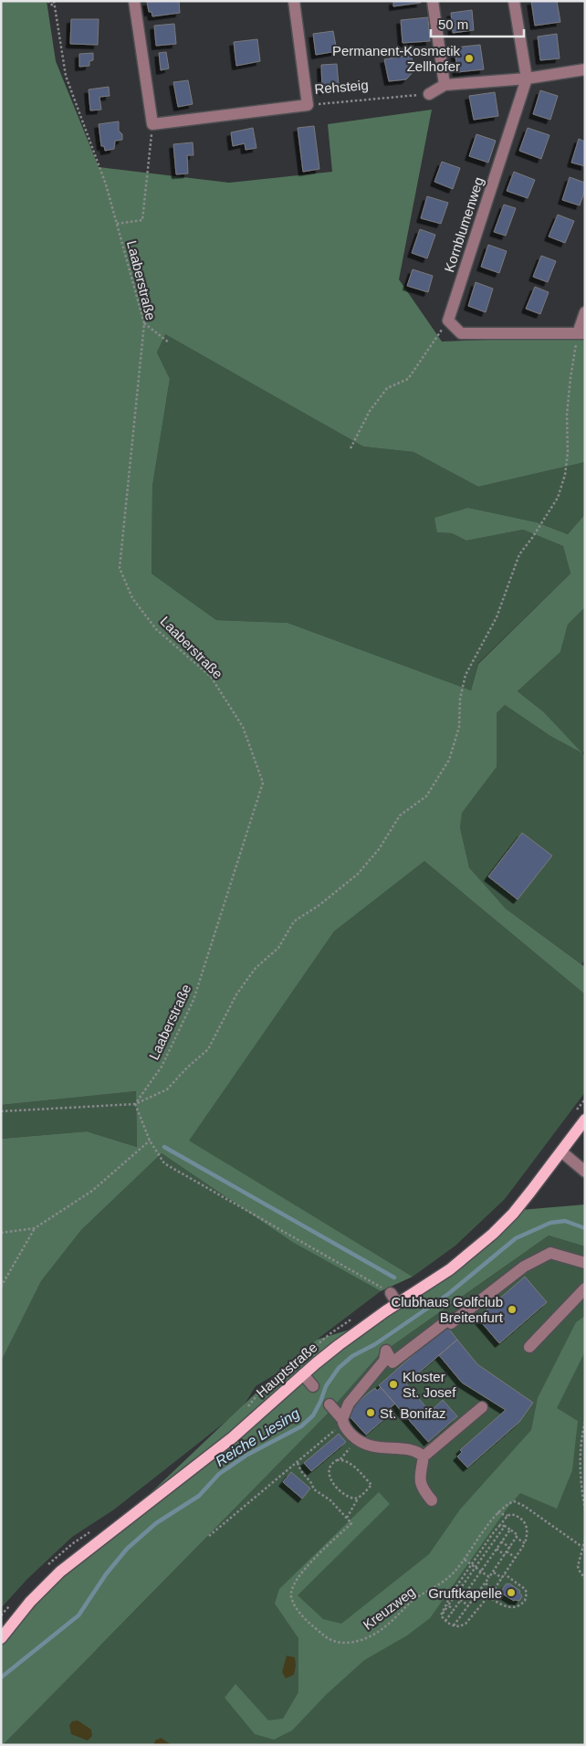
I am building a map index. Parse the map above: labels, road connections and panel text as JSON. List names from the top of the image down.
{
  "streets": {
    "main road": ["Hauptstraße"],
    "street": ["Rehsteig", "Kornblumenweg"],
    "path": ["Laaberstraße", "Kreuzweg"]
  },
  "water": ["Reiche Liesing"],
  "places": [
    "Permanent-Kosmetik Zellhofer",
    "Clubhaus Golfclub Breitenfurt",
    "Kloster St. Josef",
    "St. Bonifaz",
    "Gruftkapelle"
  ],
  "scale_bar": "50 m"
}
